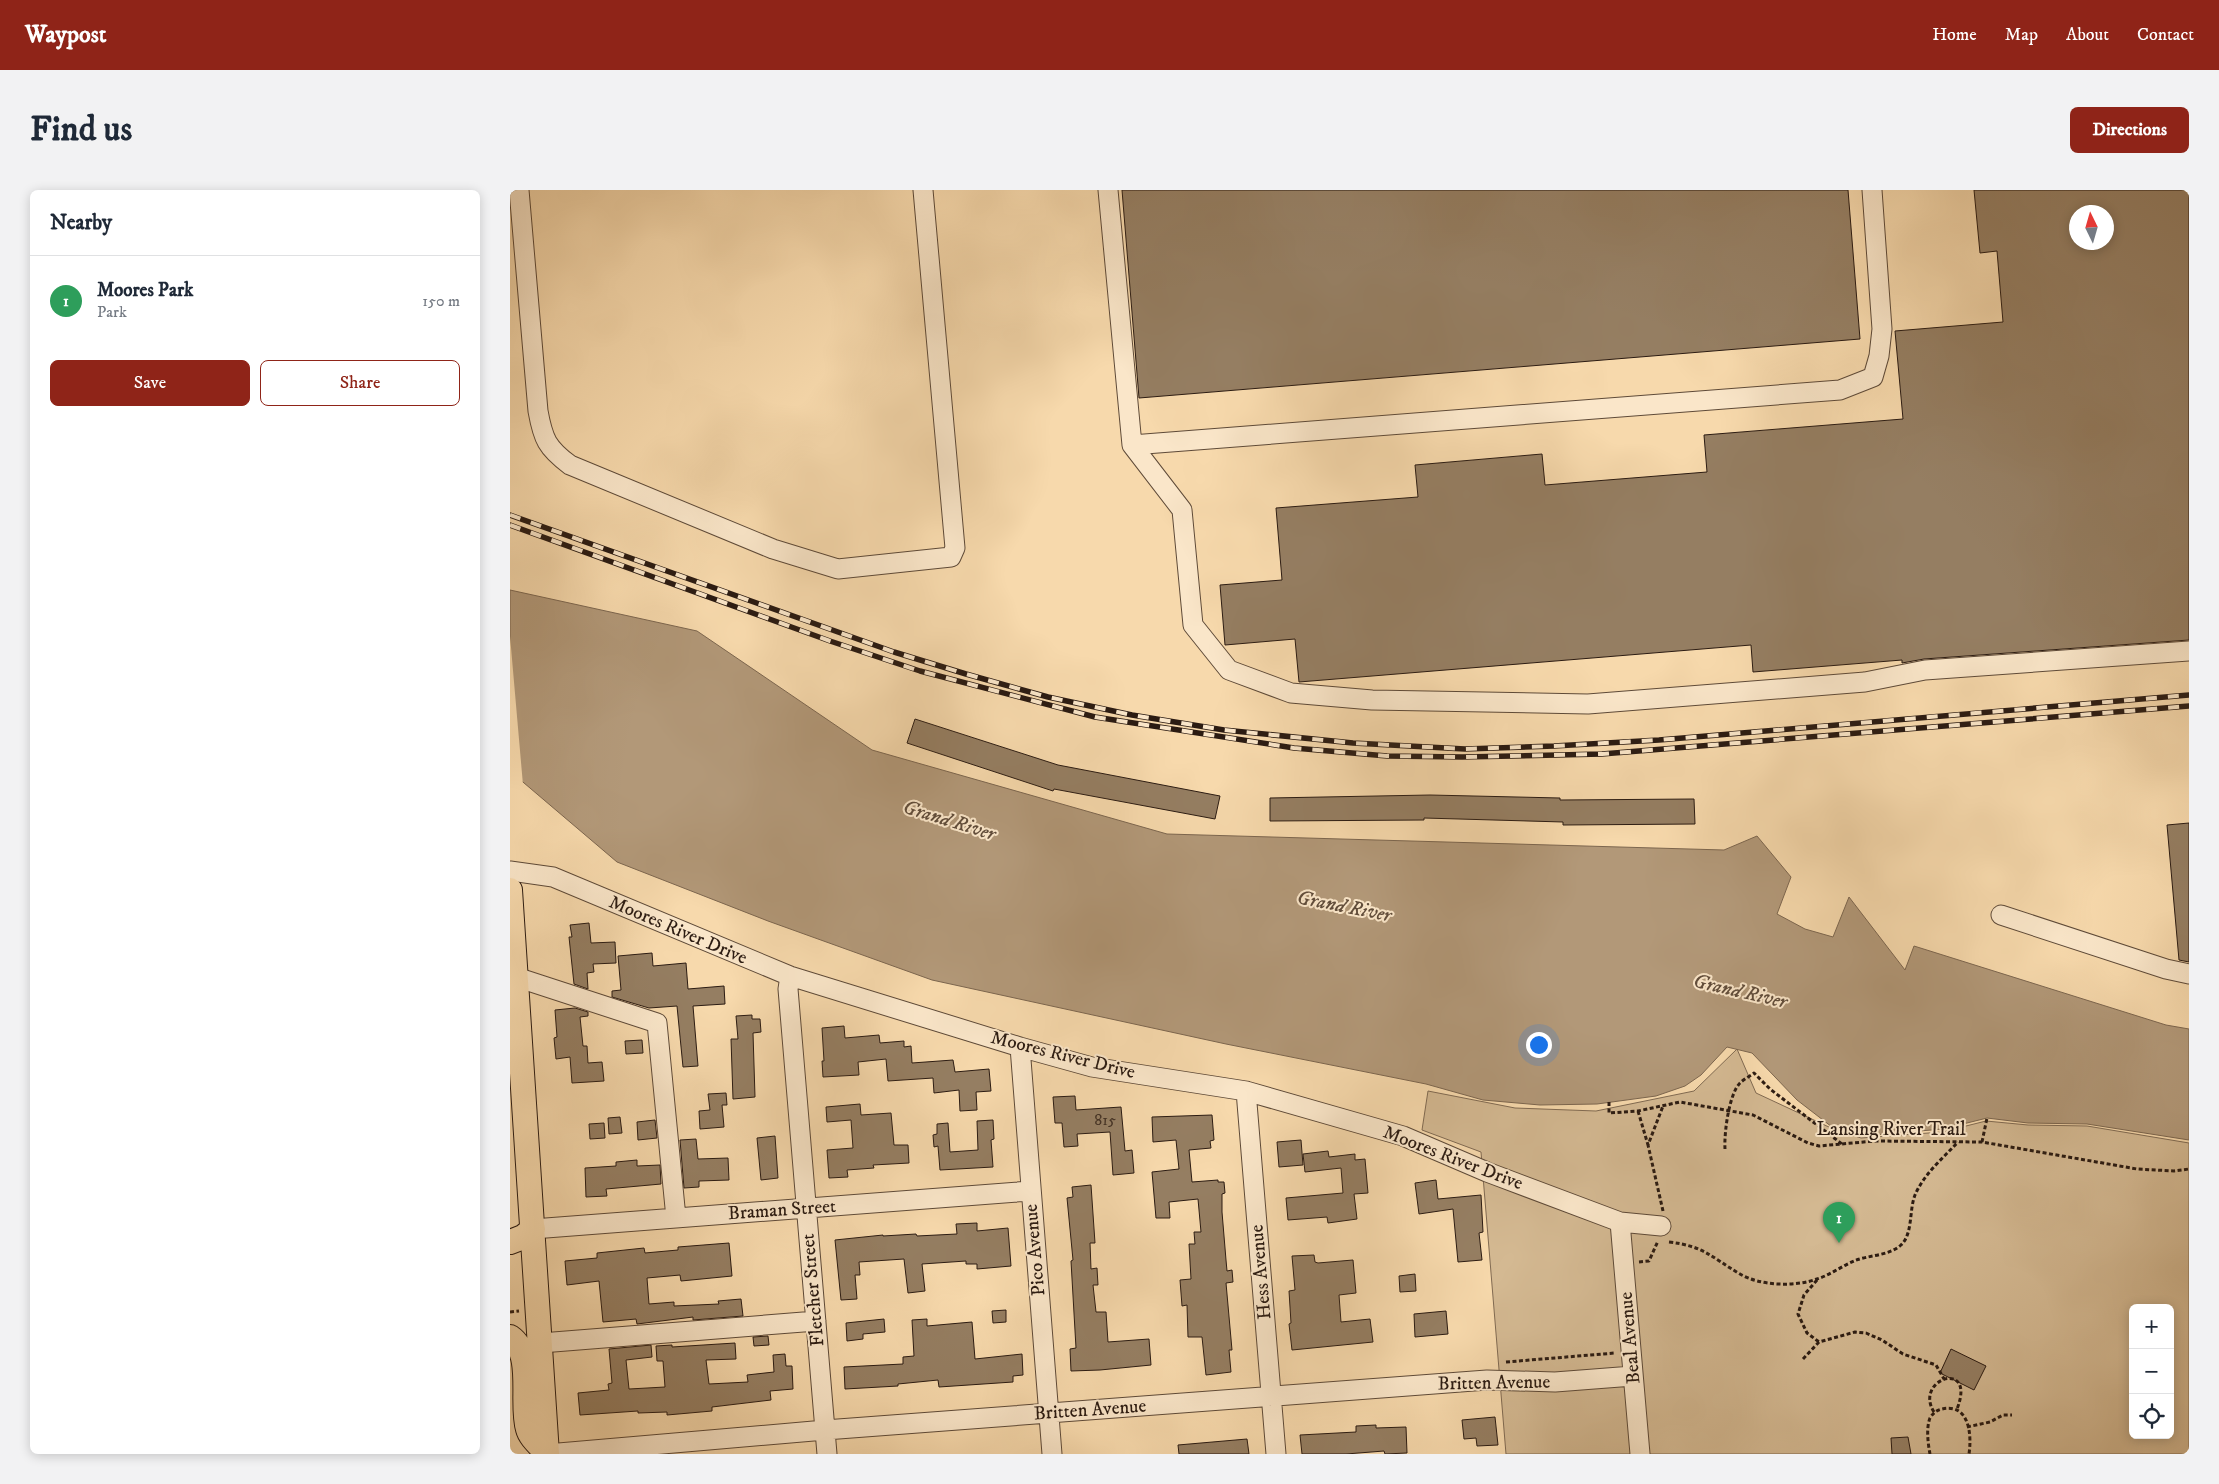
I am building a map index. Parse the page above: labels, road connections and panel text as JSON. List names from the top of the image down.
{
  "streets": {
    "street": [
      "Moores River Drive",
      "Braman Street",
      "Pico Avenue",
      "Hess Avenue",
      "Fletcher Street",
      "Beal Avenue",
      "Britten Avenue"
    ],
    "path": ["Lansing River Trail"]
  },
  "crossings": [
    ["Moores River Drive", "Pico Avenue"],
    ["Moores River Drive", "Hess Avenue"],
    ["Moores River Drive", "Fletcher Street"],
    ["Moores River Drive", "Beal Avenue"],
    ["Braman Street", "Pico Avenue"],
    ["Braman Street", "Fletcher Street"],
    ["Pico Avenue", "Britten Avenue"],
    ["Hess Avenue", "Britten Avenue"],
    ["Fletcher Street", "Britten Avenue"],
    ["Beal Avenue", "Britten Avenue"]
  ],
  "water": ["Grand River"],
  "house_numbers": ["815"],
  "north": "top",
  "page": {
    "header": "Waypost",
    "nav": [
      "Home",
      "Map",
      "About",
      "Contact"
    ],
    "buttons": [
      "Directions",
      ["Save", "Share"]
    ],
    "title": "Find us",
    "heading": "Nearby",
    "list": [
      {
        "mark": "1",
        "name": "Moores Park",
        "note": "Park",
        "value": "150 m"
      }
    ],
    "pins": "1",
    "map_buttons": ["+", "−"]
  }
}
